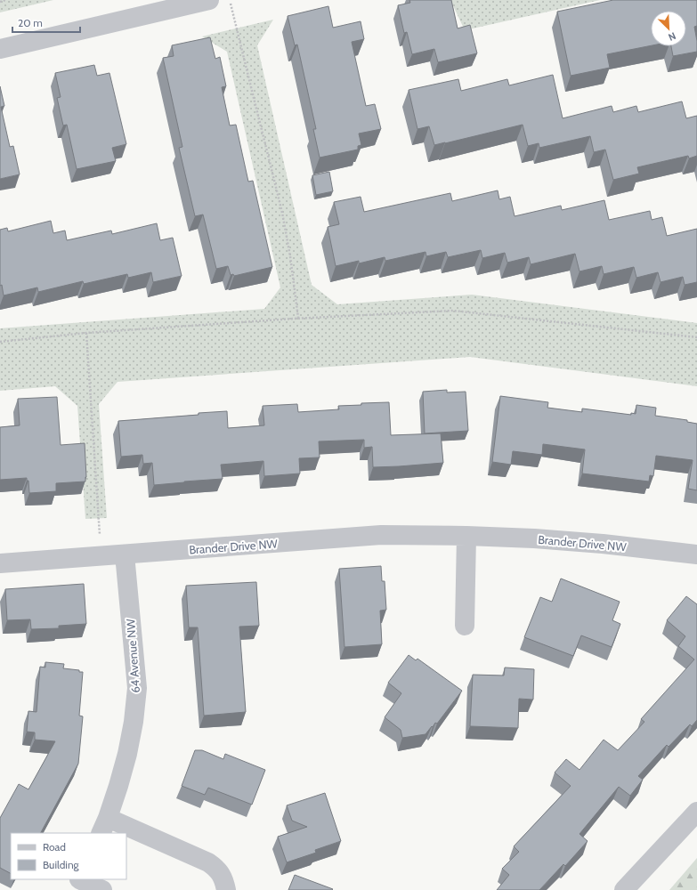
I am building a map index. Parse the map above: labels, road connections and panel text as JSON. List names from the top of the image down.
{
  "streets": {
    "street": ["Brander Drive NW", "64 Avenue NW"]
  },
  "crossings": [
    ["Brander Drive NW", "64 Avenue NW"]
  ],
  "legend": ["Road", "Building"],
  "scale_bar": "20 m",
  "north": "bottom right"
}
